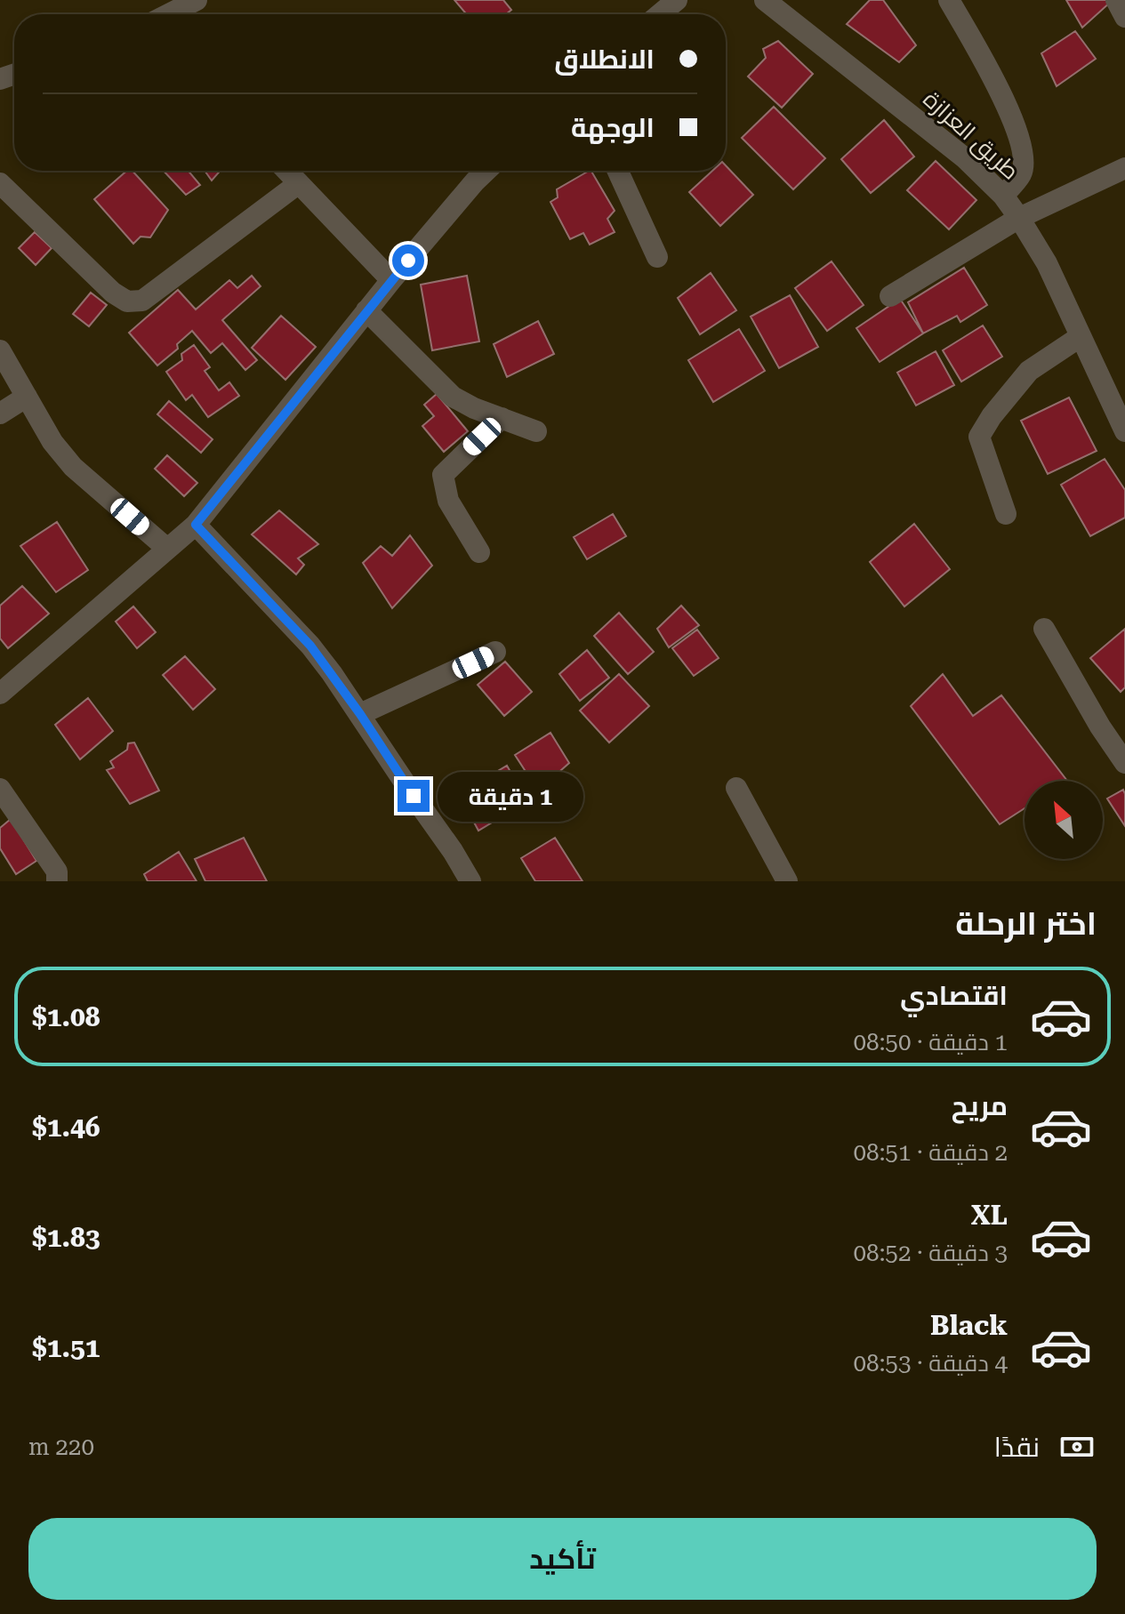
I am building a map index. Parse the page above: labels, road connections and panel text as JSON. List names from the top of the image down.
{
  "streets": {
    "street": ["طريق العزازة"]
  },
  "north": "top left",
  "page": {
    "banner": ["الانطلاق", "الوجهة"],
    "bubble": "1 دقيقة",
    "heading": "اختر الرحلة",
    "list": [
      {
        "name": "اقتصادي",
        "note": "1 دقيقة · 08:50",
        "value": "$1.08"
      },
      {
        "name": "مريح",
        "note": "2 دقيقة · 08:51",
        "value": "$1.46"
      },
      {
        "name": "XL",
        "note": "3 دقيقة · 08:52",
        "value": "$1.83"
      },
      {
        "name": "Black",
        "note": "4 دقيقة · 08:53",
        "value": "$1.51"
      }
    ],
    "pay": ["نقدًا", "220 m"],
    "buttons": "تأكيد"
  }
}
